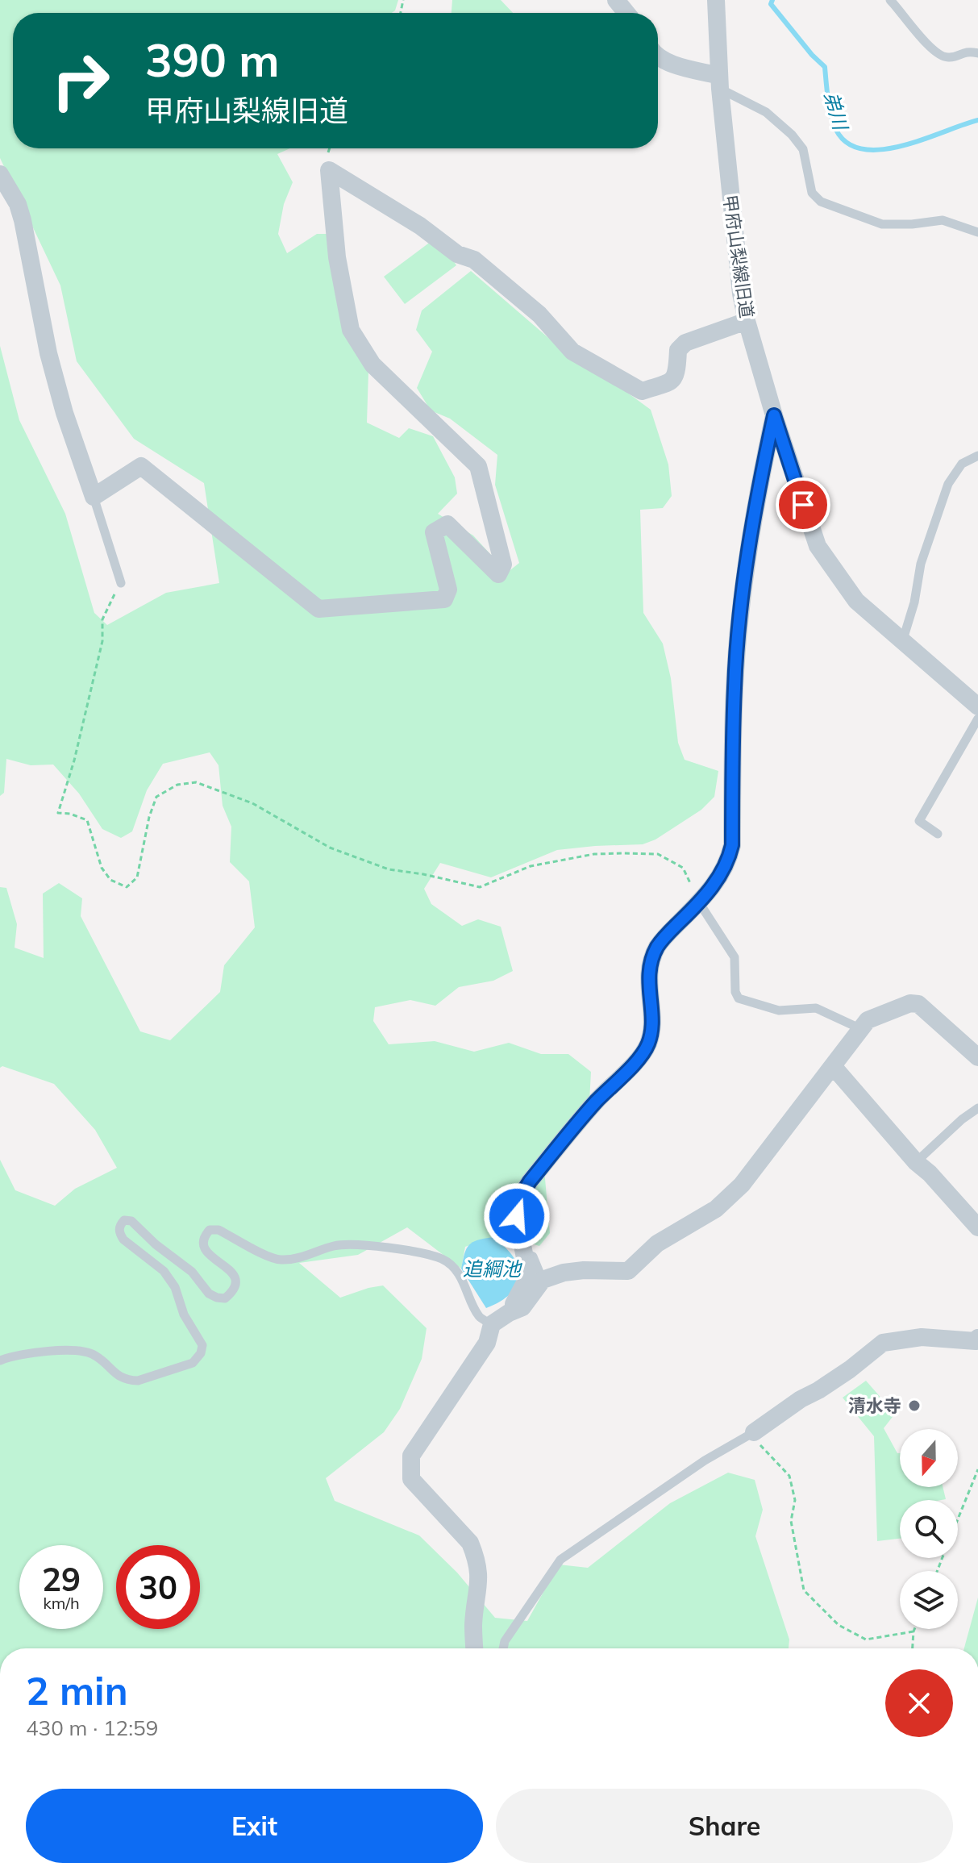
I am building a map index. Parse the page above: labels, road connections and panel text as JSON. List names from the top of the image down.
{
  "streets": {
    "street": ["甲府山梨線旧道"]
  },
  "water": ["弟川", "追綱池"],
  "places": ["清水寺"],
  "north": "bottom",
  "page": {
    "turn": ["390 m", "甲府山梨線旧道"],
    "speed": "29 km/h",
    "limit": "30",
    "heading": ["2 min", "430 m · 12:59"],
    "buttons": ["Exit", "Share"]
  }
}
